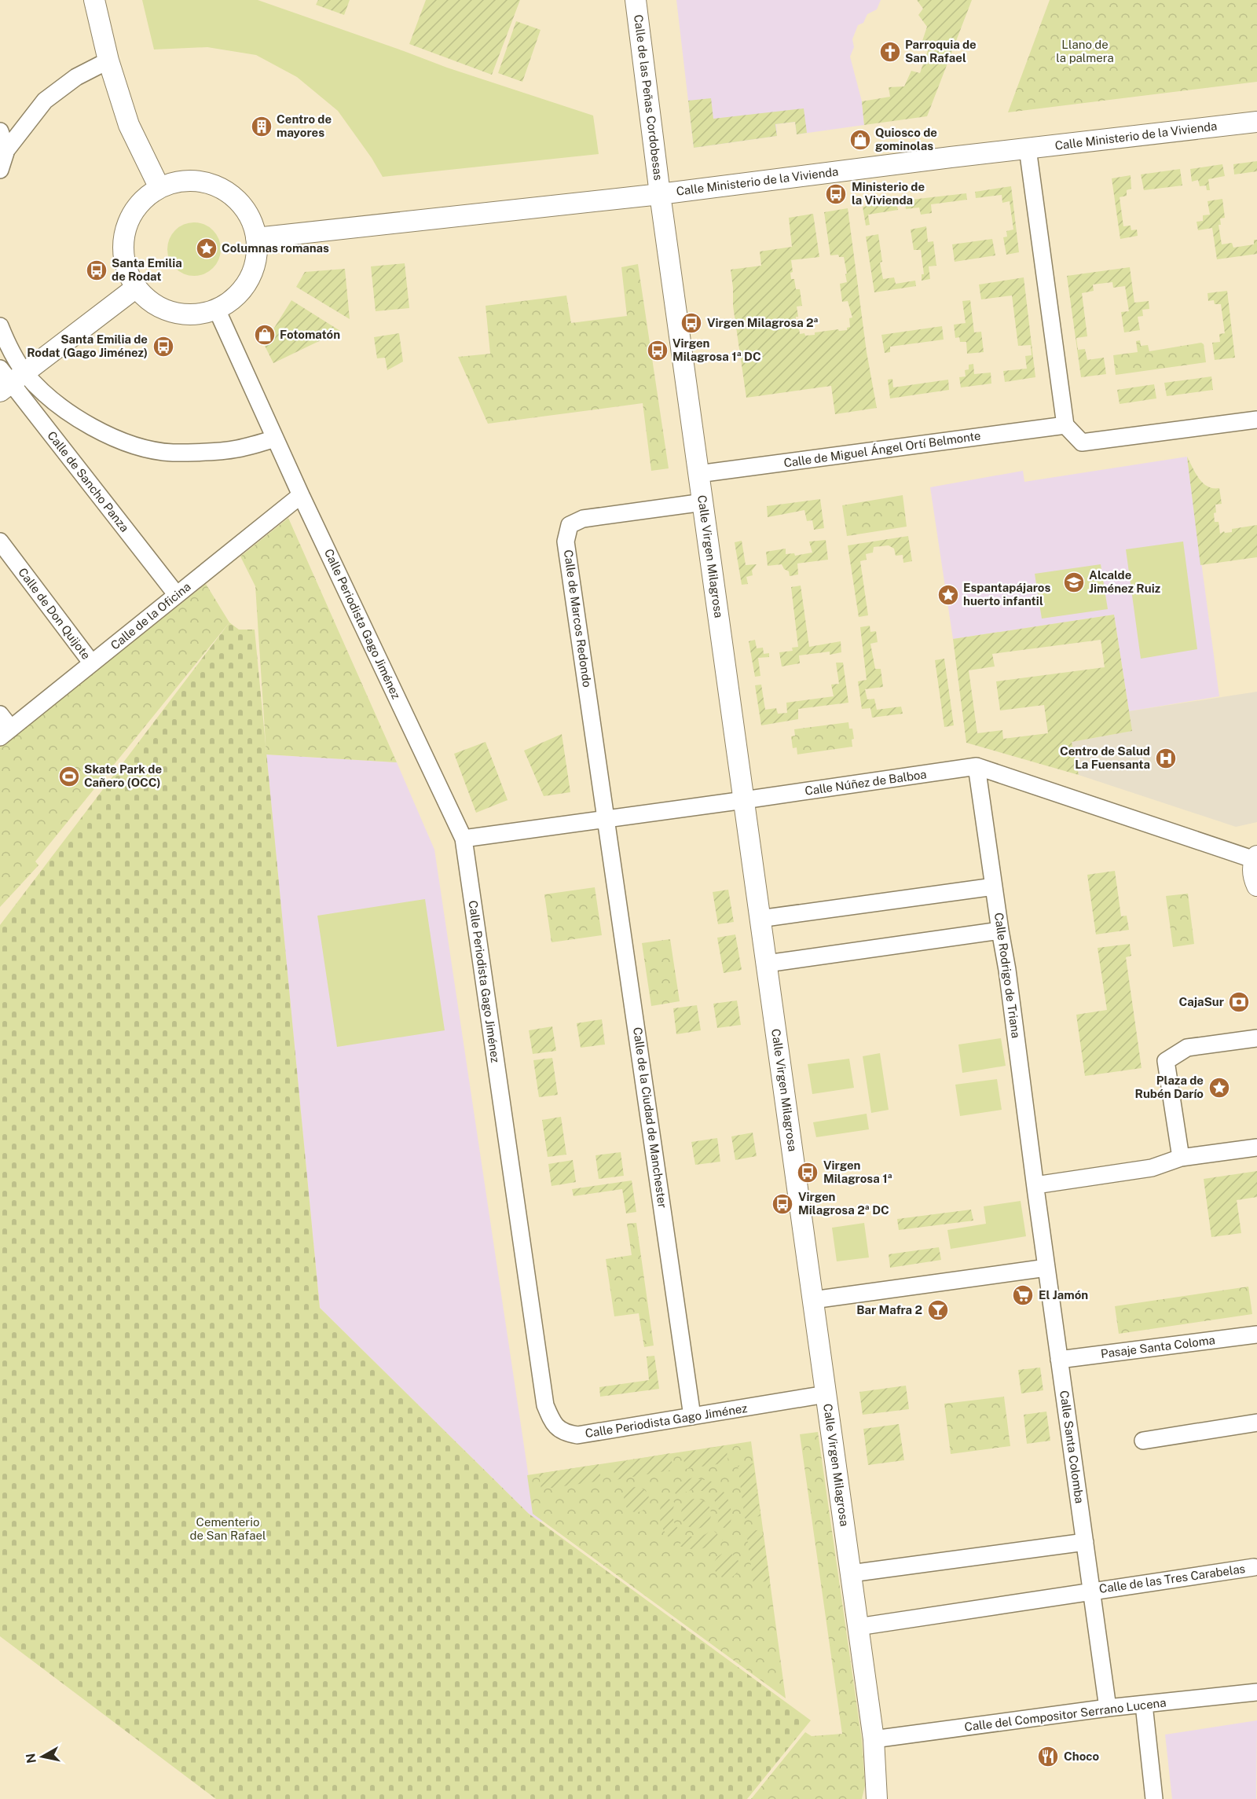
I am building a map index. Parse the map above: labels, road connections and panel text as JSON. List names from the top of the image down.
{
  "streets": {
    "street": [
      "Calle de las Peñas Cordobesas",
      "Calle Ministerio de la Vivienda",
      "Calle de Miguel Ángel Ortí Belmonte",
      "Calle de Sancho Panza",
      "Calle Virgen Milagrosa",
      "Calle de Don Quijote",
      "Calle de la Oficina",
      "Calle de Marcos Redondo",
      "Calle Periodista Gago Jiménez",
      "Calle Núñez de Balboa",
      "Calle Rodrigo de Triana",
      "Calle de la Ciudad de Manchester",
      "Pasaje Santa Coloma",
      "Calle Santa Colomba",
      "Calle de las Tres Carabelas",
      "Calle del Compositor Serrano Lucena"
    ]
  },
  "crossings": [
    ["Calle de las Peñas Cordobesas", "Calle Ministerio de la Vivienda"],
    ["Calle de las Peñas Cordobesas", "Calle Virgen Milagrosa"],
    ["Calle Ministerio de la Vivienda", "Calle Virgen Milagrosa"],
    ["Calle Ministerio de la Vivienda", "Calle Periodista Gago Jiménez"],
    ["Calle de Miguel Ángel Ortí Belmonte", "Calle Virgen Milagrosa"],
    ["Calle de Sancho Panza", "Calle de la Oficina"],
    ["Calle Virgen Milagrosa", "Calle de Marcos Redondo"],
    ["Calle Virgen Milagrosa", "Calle Periodista Gago Jiménez"],
    ["Calle Virgen Milagrosa", "Calle Núñez de Balboa"],
    ["Calle Virgen Milagrosa", "Calle del Compositor Serrano Lucena"],
    ["Calle de Don Quijote", "Calle de la Oficina"],
    ["Calle de la Oficina", "Calle Periodista Gago Jiménez"],
    ["Calle de Marcos Redondo", "Calle Núñez de Balboa"],
    ["Calle de Marcos Redondo", "Calle de la Ciudad de Manchester"],
    ["Calle Periodista Gago Jiménez", "Calle Núñez de Balboa"],
    ["Calle Periodista Gago Jiménez", "Calle de la Ciudad de Manchester"],
    ["Calle Núñez de Balboa", "Calle Rodrigo de Triana"],
    ["Calle Núñez de Balboa", "Calle de la Ciudad de Manchester"],
    ["Calle Rodrigo de Triana", "Calle Santa Colomba"],
    ["Pasaje Santa Coloma", "Calle Santa Colomba"],
    ["Calle Santa Colomba", "Calle de las Tres Carabelas"],
    ["Calle Santa Colomba", "Calle del Compositor Serrano Lucena"]
  ],
  "parks": ["Llano de la palmera", "Cementerio de San Rafael"],
  "places": {
    "church": ["Parroquia de San Rafael"],
    "building": ["Centro de mayores"],
    "shop": ["Quiosco de gominolas", "Fotomatón"],
    "bus stop": [
      "Ministerio de la Vivienda",
      "Santa Emilia de Rodat",
      "Virgen Milagrosa 2ª",
      "Santa Emilia de Rodat (Gago Jiménez)",
      "Virgen Milagrosa 1ª DC",
      "Virgen Milagrosa 1ª",
      "Virgen Milagrosa 2ª DC"
    ],
    "place": ["Columnas romanas", "Espantapájaros huerto infantil", "Plaza de Rubén Darío"],
    "school or university": ["Alcalde Jiménez Ruiz"],
    "hospital": ["Centro de Salud La Fuensanta"],
    "sports": ["Skate Park de Cañero (OCC)"],
    "bank": ["CajaSur"],
    "supermarket": ["El Jamón"],
    "bar": ["Bar Mafra 2"],
    "restaurant": ["Choco"]
  },
  "north": "left"
}
